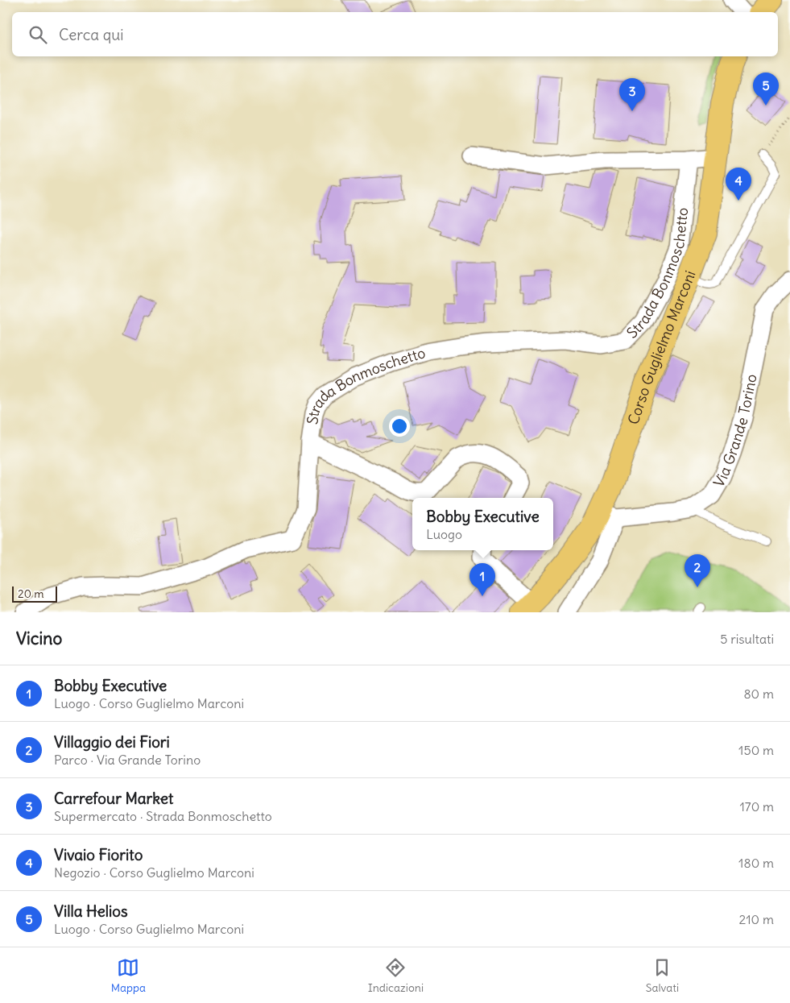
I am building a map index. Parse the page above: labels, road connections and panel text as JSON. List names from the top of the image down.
{
  "streets": {
    "main road": ["Corso Guglielmo Marconi"],
    "street": ["Strada Bonmoschetto", "Via Grande Torino"]
  },
  "crossings": [
    ["Corso Guglielmo Marconi", "Via Grande Torino"]
  ],
  "scale_bar": "20 m",
  "page": {
    "search": "Cerca qui",
    "pins": [
      "5",
      "3",
      "4",
      "2",
      "1"
    ],
    "popup": ["Bobby Executive", "Luogo"],
    "scale": "20 m",
    "heading": ["Vicino", "5 risultati"],
    "list": [
      {
        "mark": "1",
        "name": "Bobby Executive",
        "note": "Luogo · Corso Guglielmo Marconi",
        "value": "80 m"
      },
      {
        "mark": "2",
        "name": "Villaggio dei Fiori",
        "note": "Parco · Via Grande Torino",
        "value": "150 m"
      },
      {
        "mark": "3",
        "name": "Carrefour Market",
        "note": "Supermercato · Strada Bonmoschetto",
        "value": "170 m"
      },
      {
        "mark": "4",
        "name": "Vivaio Fiorito",
        "note": "Negozio · Corso Guglielmo Marconi",
        "value": "180 m"
      },
      {
        "mark": "5",
        "name": "Villa Helios",
        "note": "Luogo · Corso Guglielmo Marconi",
        "value": "210 m"
      }
    ],
    "nav": ["Mappa", "Indicazioni", "Salvati"]
  }
}
